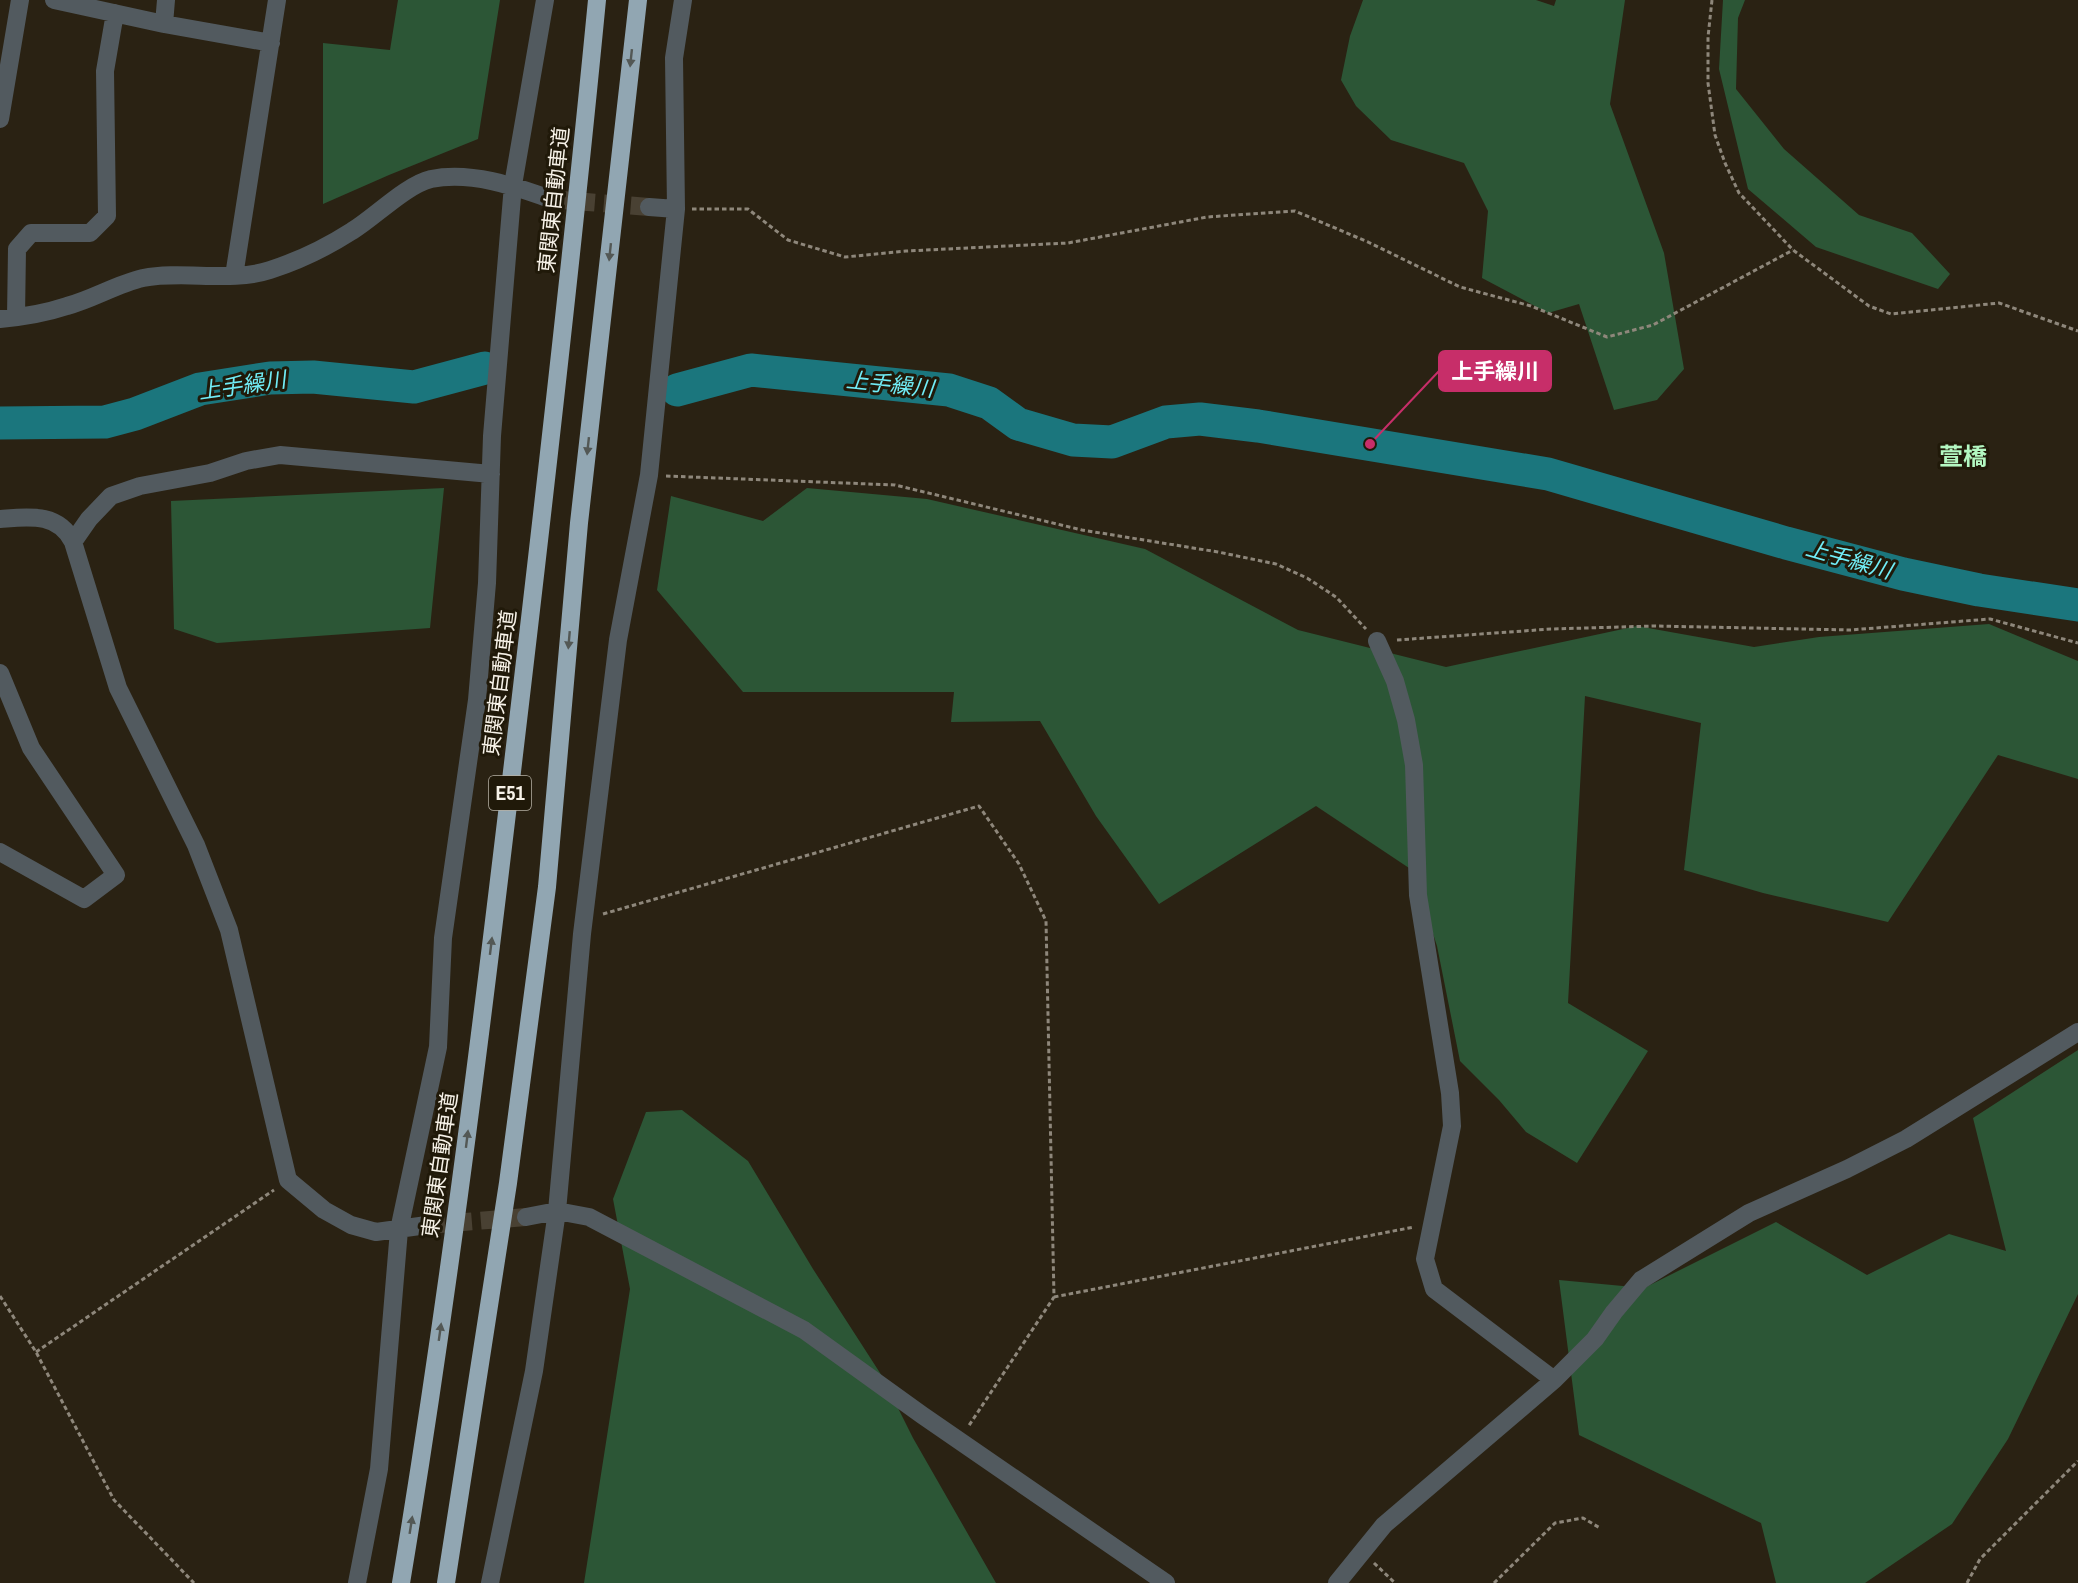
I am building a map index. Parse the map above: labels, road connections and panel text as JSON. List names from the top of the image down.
{
  "streets": {
    "highway": ["東関東自動車道", "E51"]
  },
  "districts": ["萱橋"],
  "water": ["上手繰川"],
  "places": ["上手繰川"]
}
